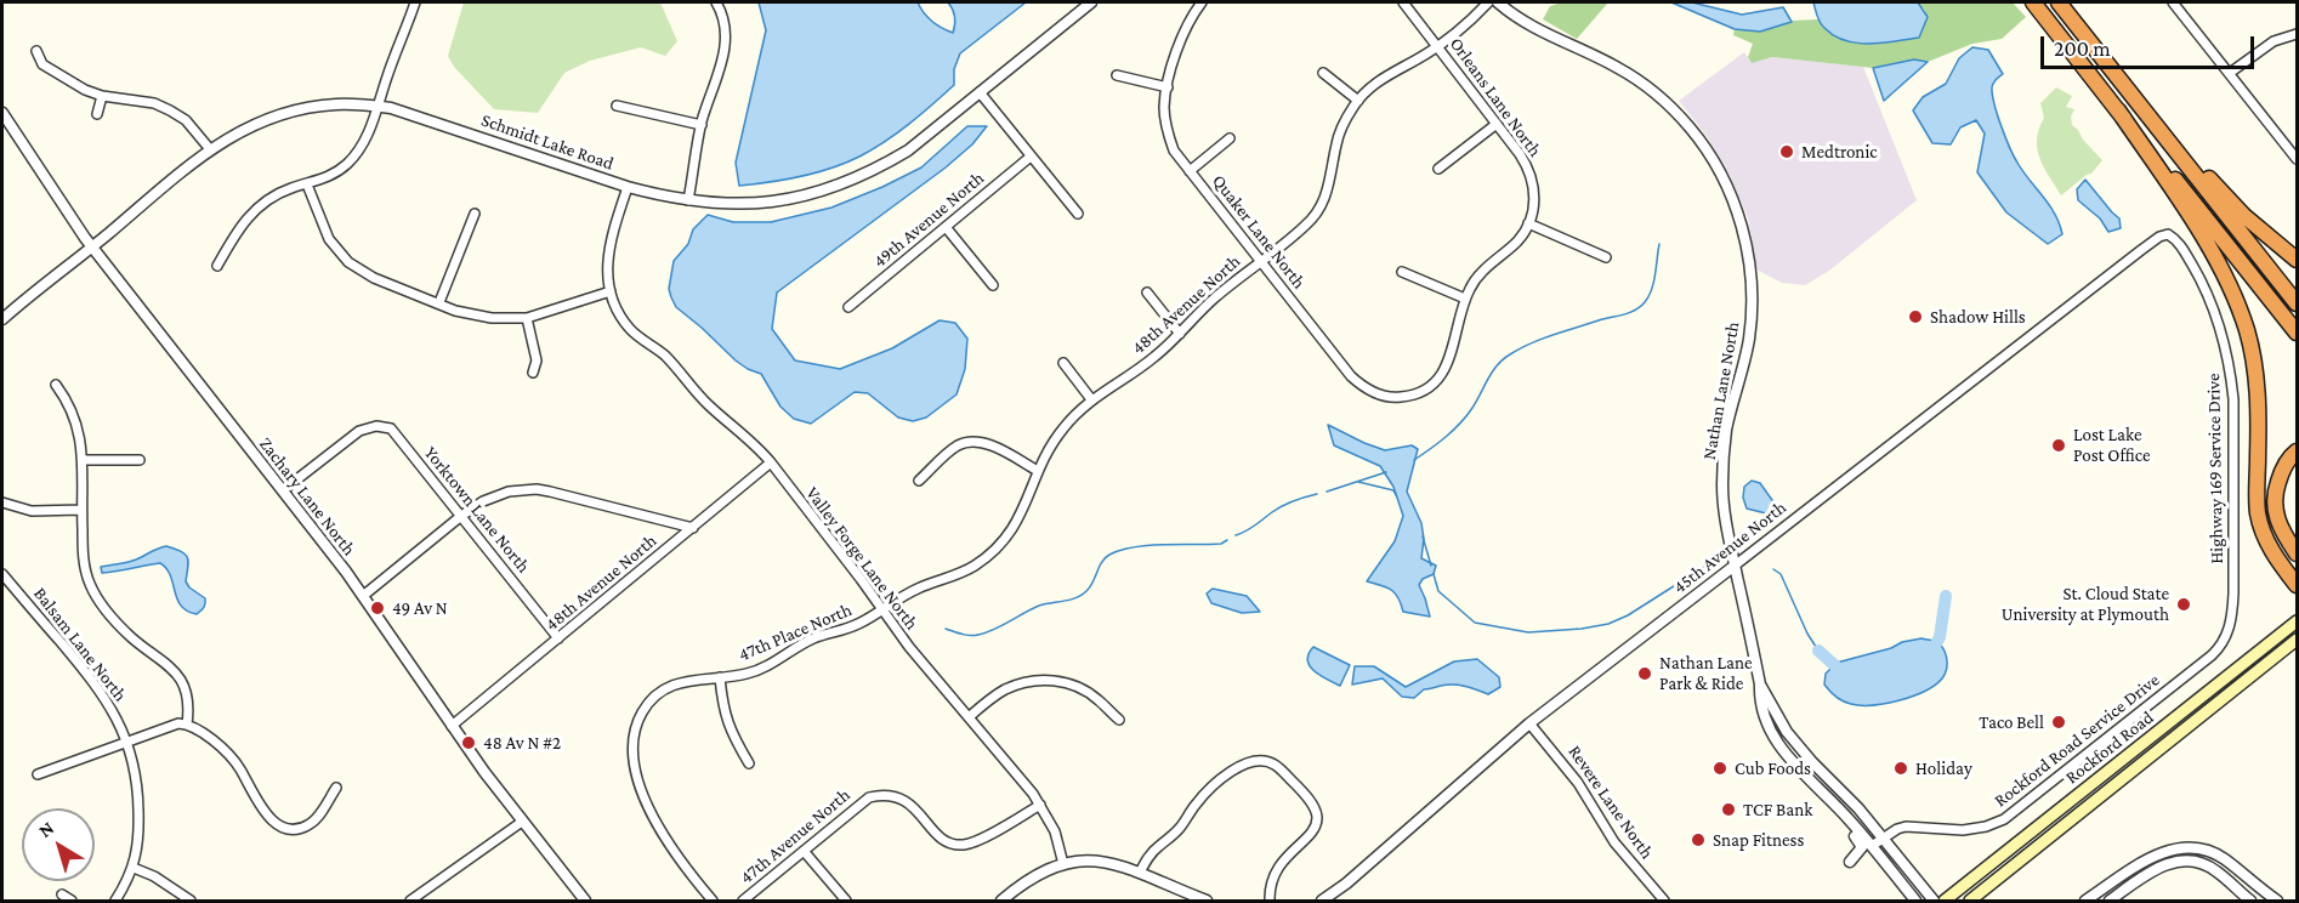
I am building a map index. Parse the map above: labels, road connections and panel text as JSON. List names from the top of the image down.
{
  "streets": {
    "main road": ["Rockford Road"],
    "street": [
      "Orleans Lane North",
      "Schmidt Lake Road",
      "49th Avenue North",
      "Quaker Lane North",
      "48th Avenue North",
      "Nathan Lane North",
      "Highway 169 Service Drive",
      "Zachary Lane North",
      "Yorktown Lane North",
      "45th Avenue North",
      "Valley Forge Lane North",
      "47th Place North",
      "Balsam Lane North",
      "Rockford Road Service Drive",
      "Revere Lane North",
      "47th Avenue North"
    ]
  },
  "crossings": [
    ["Orleans Lane North", "48th Avenue North"],
    ["Schmidt Lake Road", "Zachary Lane North"],
    ["Quaker Lane North", "48th Avenue North"],
    ["48th Avenue North", "Zachary Lane North"],
    ["48th Avenue North", "Yorktown Lane North"],
    ["48th Avenue North", "Valley Forge Lane North"],
    ["48th Avenue North", "47th Place North"],
    ["Nathan Lane North", "45th Avenue North"],
    ["Nathan Lane North", "Rockford Road Service Drive"],
    ["Highway 169 Service Drive", "45th Avenue North"],
    ["Highway 169 Service Drive", "Rockford Road Service Drive"],
    ["Zachary Lane North", "Yorktown Lane North"],
    ["45th Avenue North", "Revere Lane North"],
    ["Valley Forge Lane North", "47th Place North"],
    ["Valley Forge Lane North", "47th Avenue North"]
  ],
  "places": [
    "Medtronic",
    "Shadow Hills",
    "Lost Lake Post Office",
    "St. Cloud State University at Plymouth",
    "49 Av N",
    "Nathan Lane Park & Ride",
    "Taco Bell",
    "48 Av N #2",
    "Cub Foods",
    "Holiday",
    "TCF Bank",
    "Snap Fitness"
  ],
  "scale_bar": "200 m",
  "north": "top left"
}
